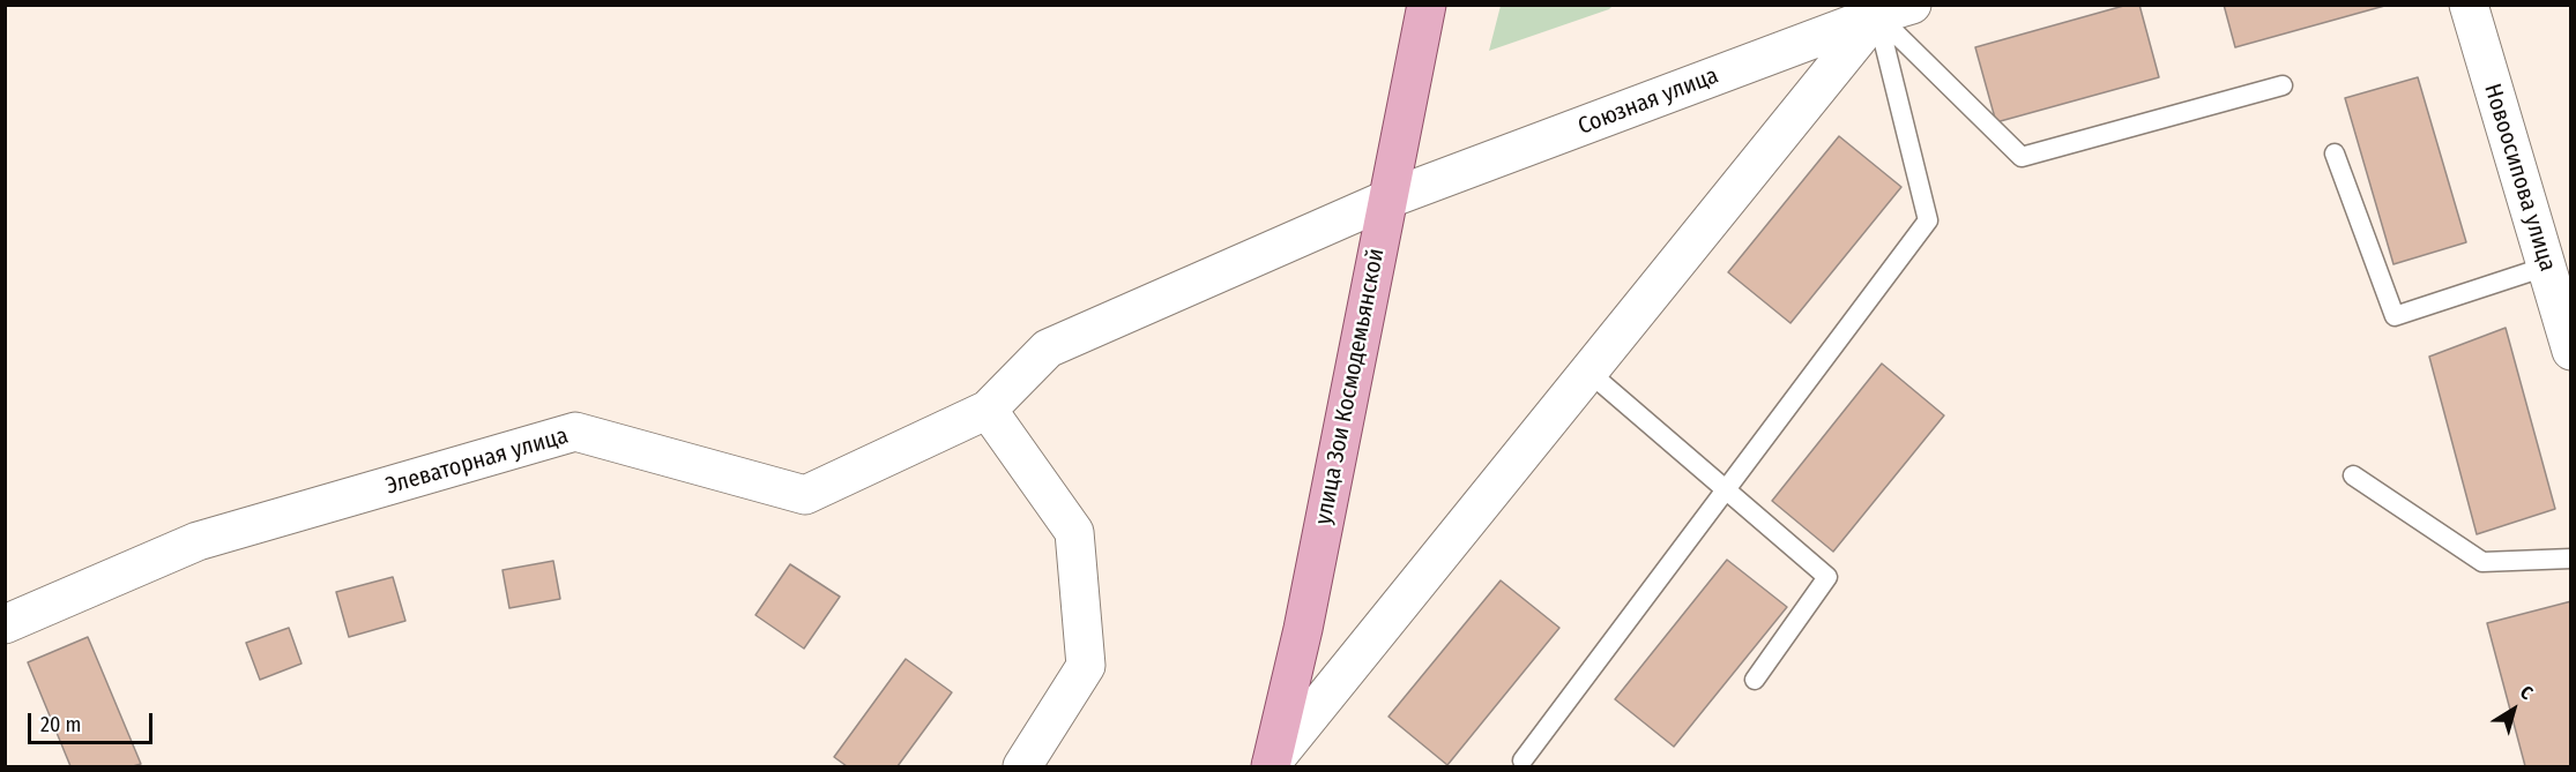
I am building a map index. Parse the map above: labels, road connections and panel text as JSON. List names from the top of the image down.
{
  "streets": {
    "main road": ["улица Зои Космодемьянской"],
    "street": ["Союзная улица", "Новоосипова улица", "Элеваторная улица"]
  },
  "crossings": [
    ["Союзная улица", "улица Зои Космодемьянской"],
    ["Союзная улица", "Элеваторная улица"]
  ],
  "scale_bar": "20 m",
  "north": "top right"
}
